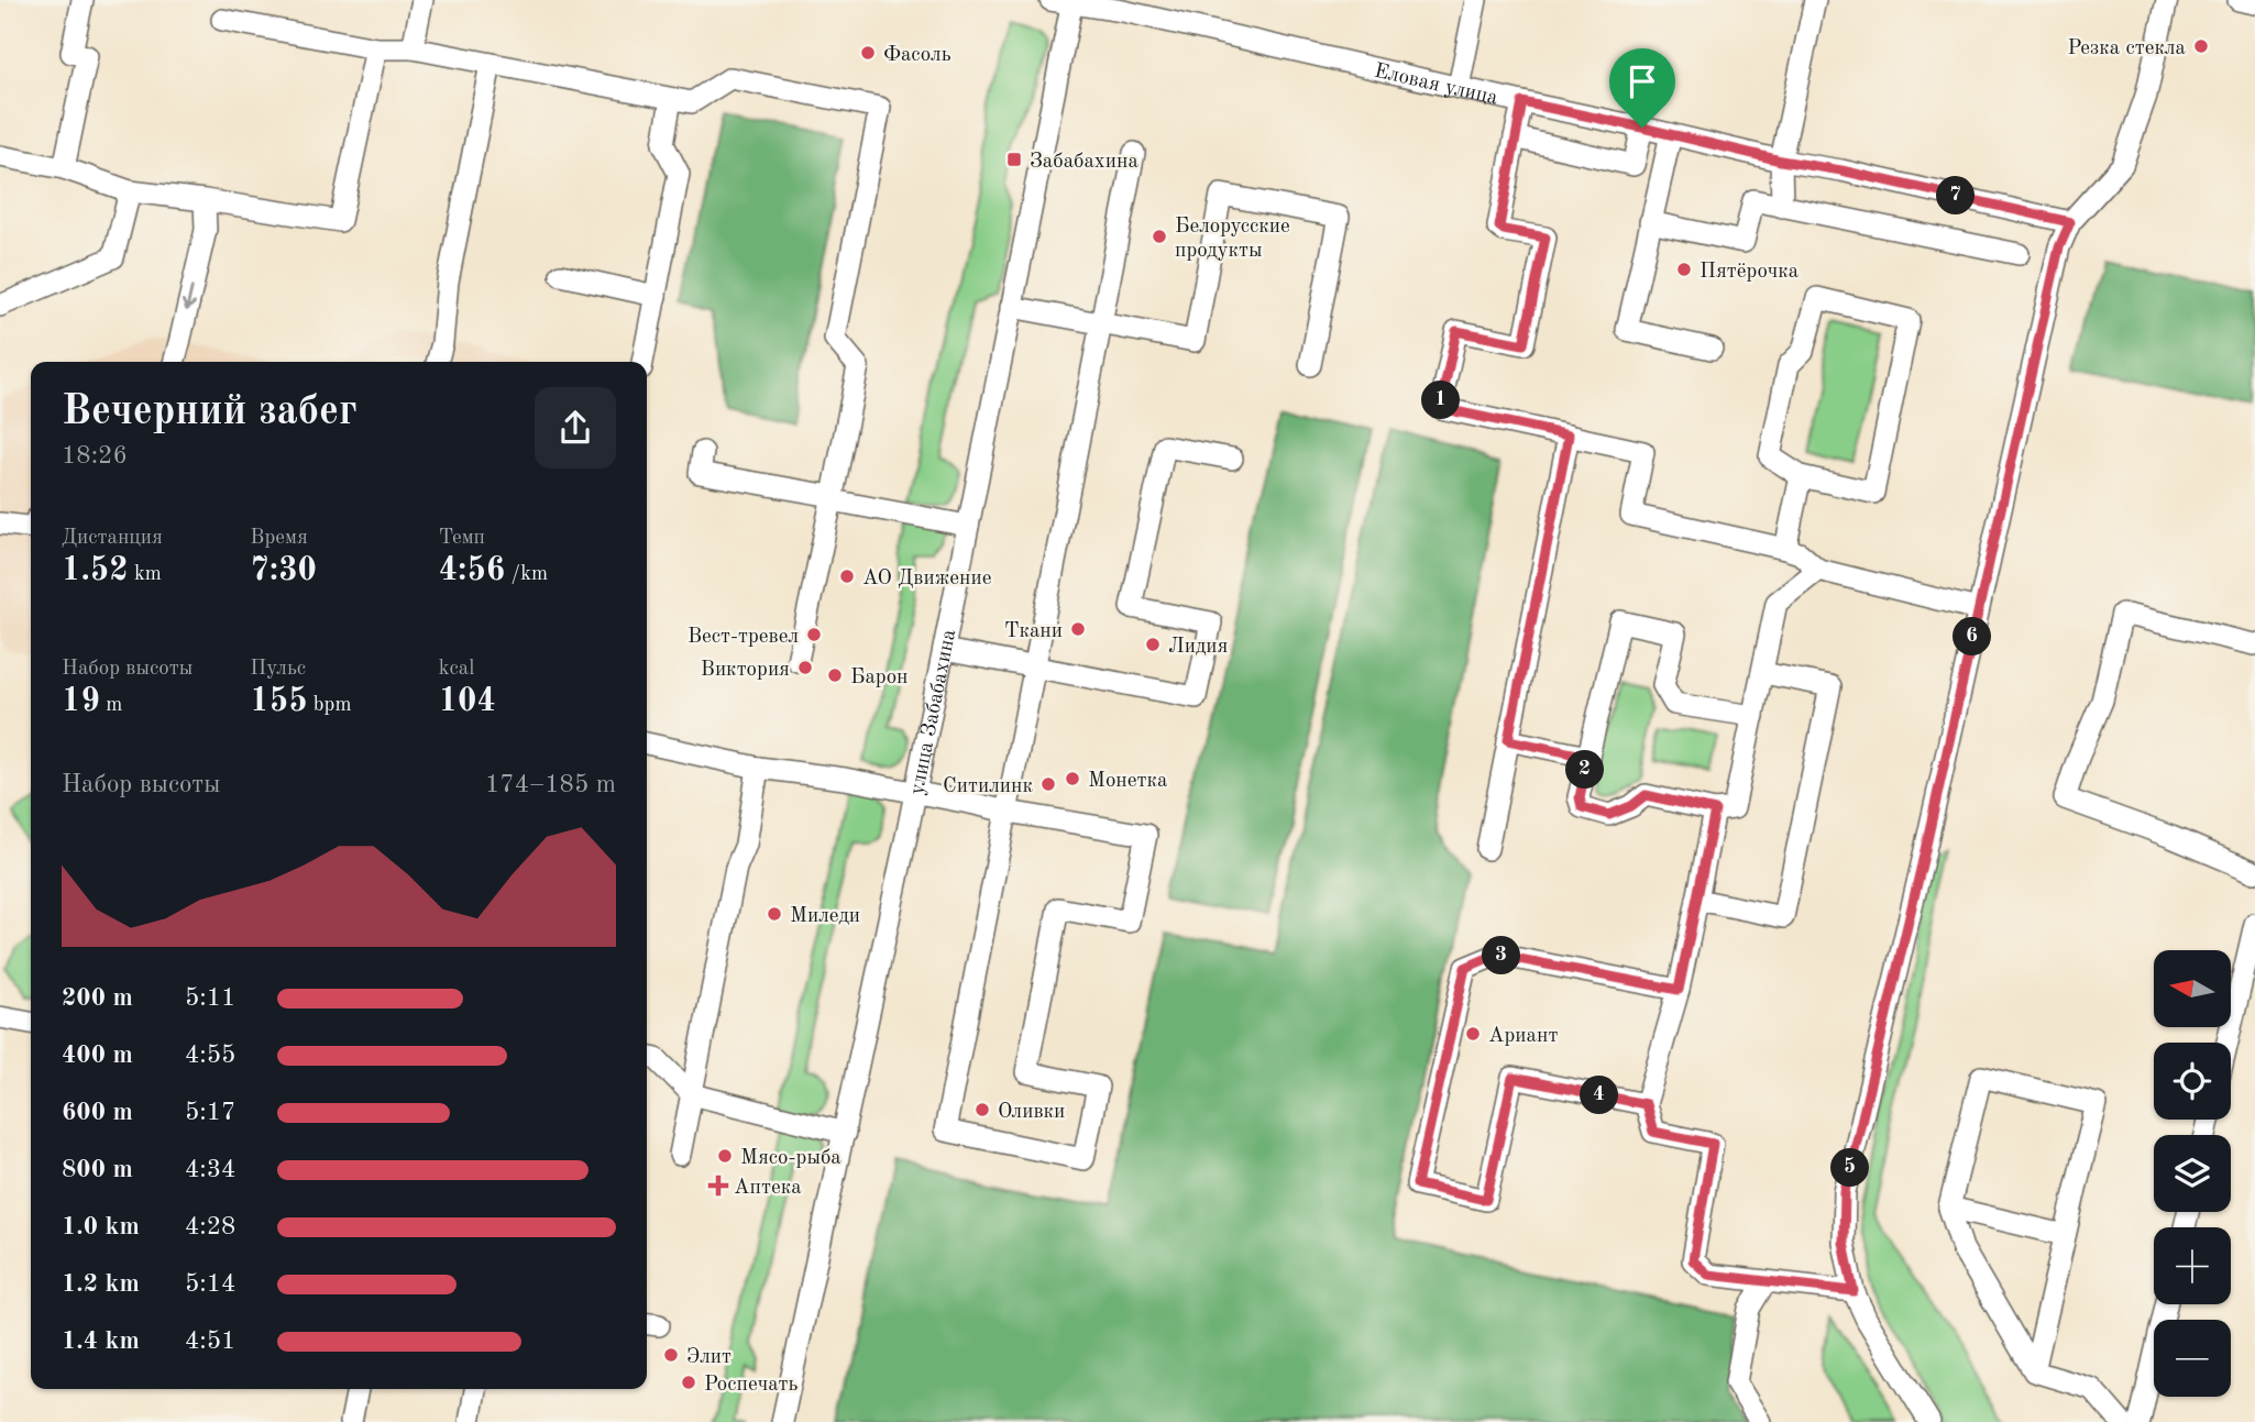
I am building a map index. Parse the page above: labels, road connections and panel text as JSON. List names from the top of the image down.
{
  "streets": {
    "street": ["Еловая улица", "улица Забабахина"]
  },
  "crossings": [
    ["Еловая улица", "улица Забабахина"]
  ],
  "places": {
    "other": [
      "Резка стекла",
      "Фасоль",
      "Белорусские продукты",
      "Пятёрочка",
      "АО Движение",
      "Ткани",
      "Вест-тревел",
      "Лидия",
      "Виктория",
      "Барон",
      "Монетка",
      "Ситилинк",
      "Миледи",
      "Ариант",
      "Оливки",
      "Мясо-рыба",
      "Элит",
      "Роспечать"
    ],
    "transit": ["Забабахина"],
    "health": ["Аптека"]
  },
  "north": "left",
  "page": {
    "pins": [
      "7",
      "1",
      "6",
      "2",
      "3",
      "4",
      "5"
    ],
    "heading": ["Вечерний забег", "18:26"],
    "stats": [
      ["Дистанция", "1.52 km"],
      ["Время", "7:30"],
      ["Темп", "4:56 /km"],
      ["Набор высоты", "19 m"],
      ["Пульс", "155 bpm"],
      ["kcal", "104"]
    ],
    "chart": ["Набор высоты", "174–185 m"],
    "map_buttons": ["+", "−"],
    "list": [
      {
        "name": "200 m",
        "note": "5:11"
      },
      {
        "name": "400 m",
        "note": "4:55"
      },
      {
        "name": "600 m",
        "note": "5:17"
      },
      {
        "name": "800 m",
        "note": "4:34"
      },
      {
        "name": "1.0 km",
        "note": "4:28"
      },
      {
        "name": "1.2 km",
        "note": "5:14"
      },
      {
        "name": "1.4 km",
        "note": "4:51"
      }
    ]
  }
}
